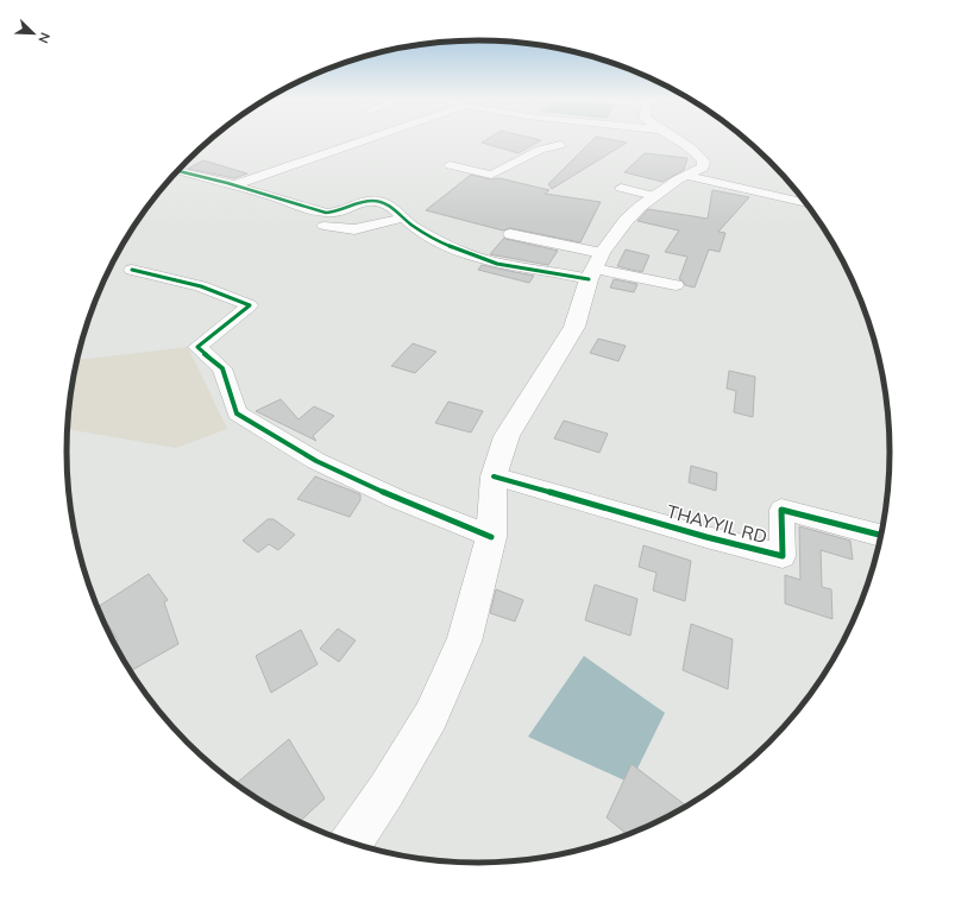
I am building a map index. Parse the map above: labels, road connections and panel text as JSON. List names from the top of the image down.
{
  "streets": {
    "street": ["THAYYIL RD"]
  },
  "north": "bottom right"
}
